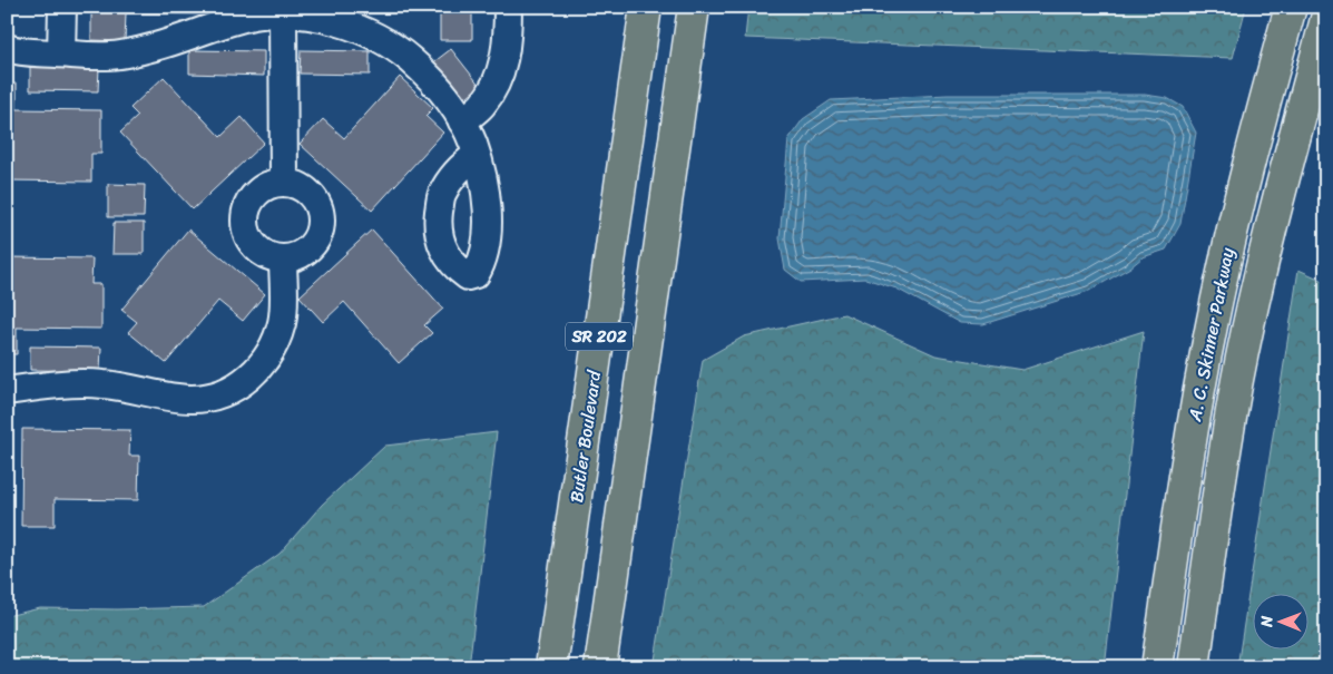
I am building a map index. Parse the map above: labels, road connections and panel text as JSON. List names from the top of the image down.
{
  "streets": {
    "main road": ["A. C. Skinner Parkway", "SR 202", "Butler Boulevard"]
  },
  "north": "left"
}
